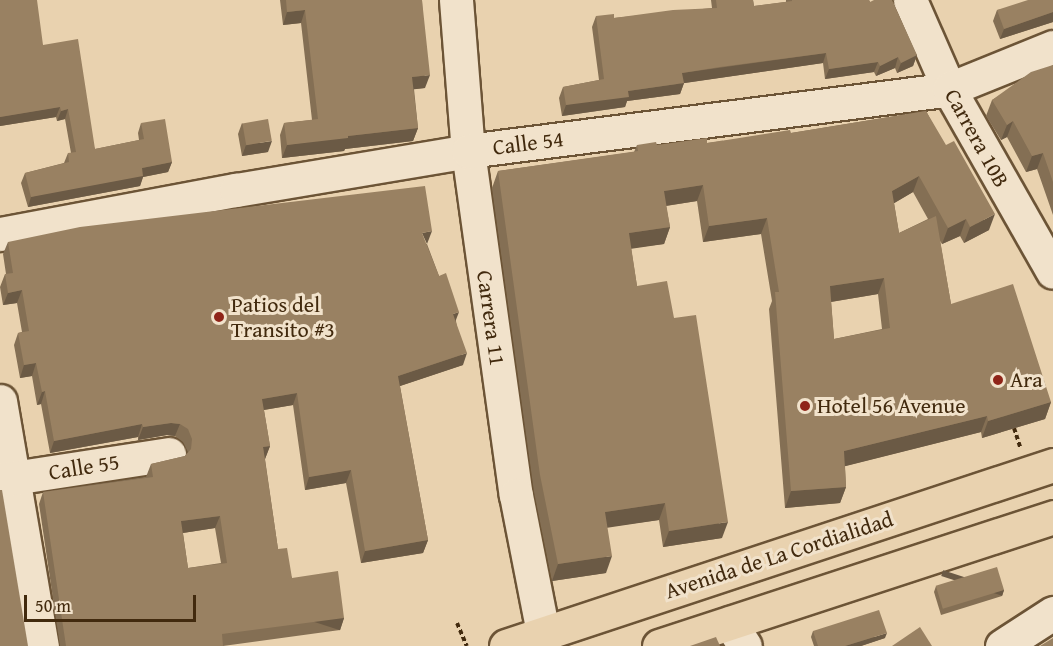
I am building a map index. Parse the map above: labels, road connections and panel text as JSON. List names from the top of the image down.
{
  "streets": {
    "main road": ["Avenida de La Cordialidad"],
    "street": [
      "Carrera 10B",
      "Calle 54",
      "Carrera 11",
      "Calle 55"
    ]
  },
  "crossings": [
    ["Carrera 10B", "Calle 54"],
    ["Calle 54", "Carrera 11"],
    ["Carrera 11", "Avenida de La Cordialidad"]
  ],
  "places": ["Patios del Transito #3", "Ara", "Hotel 56 Avenue"],
  "scale_bar": "50 m"
}
